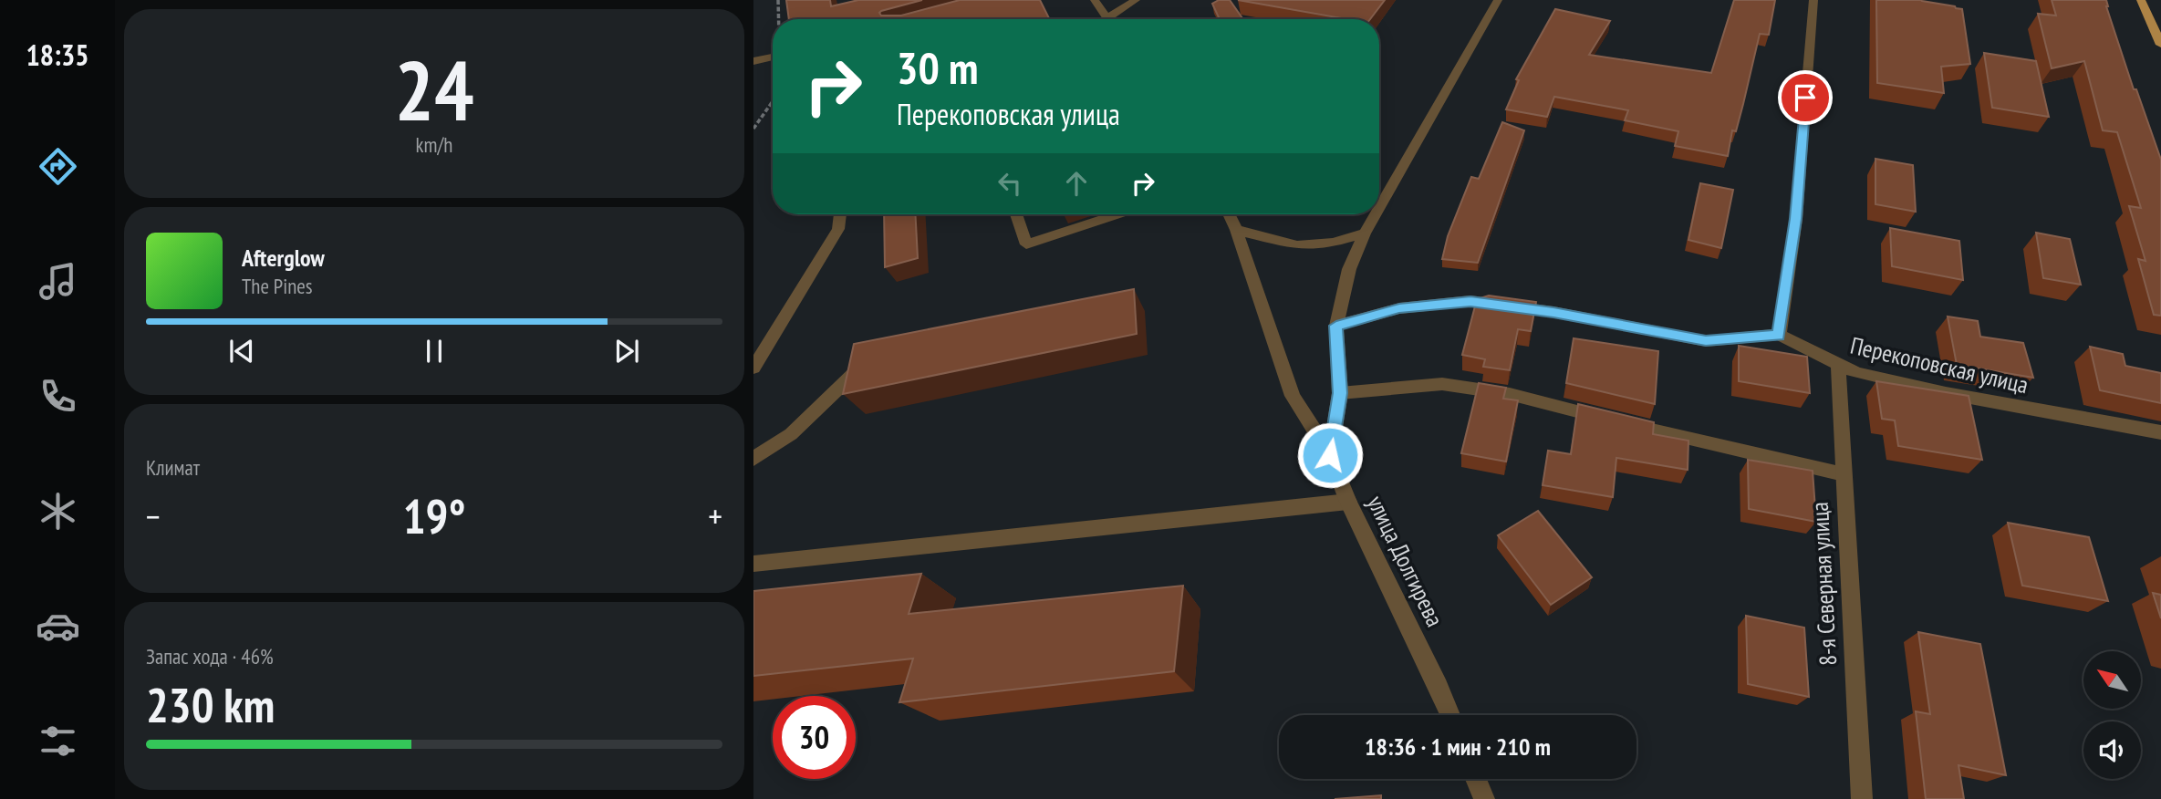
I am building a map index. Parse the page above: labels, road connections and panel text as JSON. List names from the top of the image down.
{
  "streets": {
    "street": ["Перекоповская улица", "улица Долгирева", "8-я Северная улица"]
  },
  "crossings": [
    ["Перекоповская улица", "8-я Северная улица"]
  ],
  "north": "top left",
  "page": {
    "tabs": "18:35",
    "tile": [
      ["24", "km/h"],
      "Климат",
      ["Запас хода · 46%", "230 km"]
    ],
    "turn": ["30 m", "Перекоповская улица"],
    "song": ["Afterglow", "The Pines"],
    "heat": ["−", "19°", "+"],
    "limit": "30",
    "trip": "18:36 · 1 мин · 210 m"
  }
}
